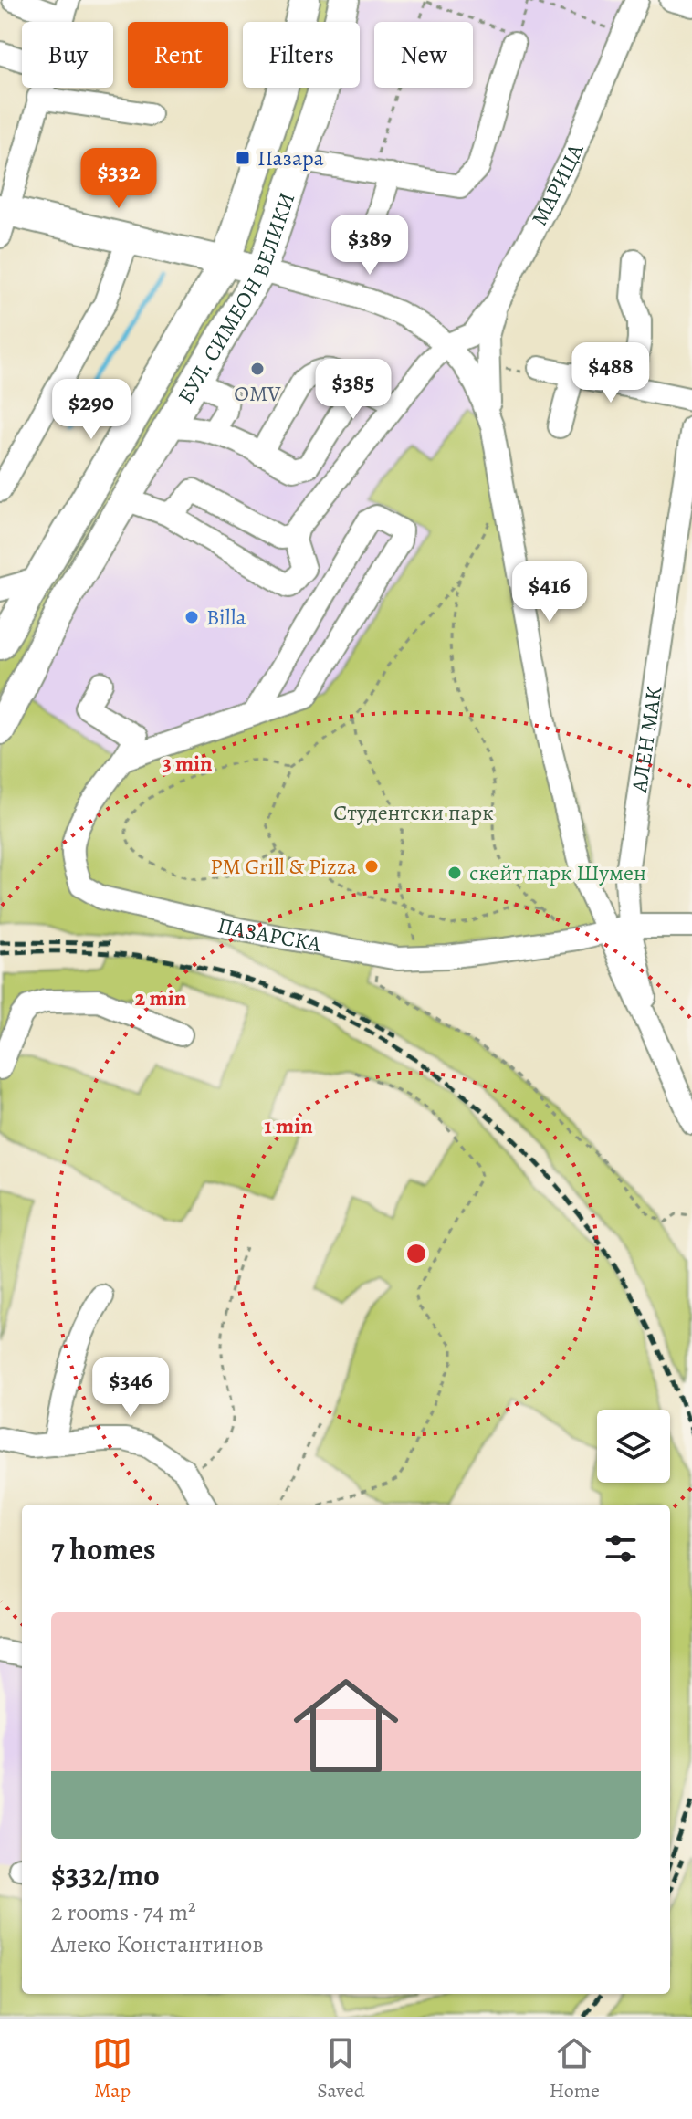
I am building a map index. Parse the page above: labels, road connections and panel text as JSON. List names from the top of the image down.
{
  "streets": {
    "main road": ["БУЛ. СИМЕОН ВЕЛИКИ"],
    "street": ["МАРИЦА", "АЛЕН МАК", "ПАЗАРСКА"]
  },
  "crossings": [
    ["АЛЕН МАК", "ПАЗАРСКА"]
  ],
  "parks": ["Студентски парк"],
  "places": {
    "transit": ["Пазара"],
    "other": [
      "OMV",
      "Billa",
      "PM Grill & Pizza",
      "скейт парк Шумен"
    ]
  },
  "page": {
    "chip": [
      "Buy",
      "Rent",
      "Filters",
      "New"
    ],
    "price": [
      "$332",
      "$389",
      "$488",
      "$385",
      "$290",
      "$416",
      "$346"
    ],
    "heading": "7 homes",
    "list": [
      {
        "name": "$332/mo",
        "note": "2 rooms · 74 m² · Алеко Константинов"
      }
    ],
    "tabs": ["Map", "Saved", "Home"]
  },
  "rings": ["3 min", "2 min", "1 min"]
}
